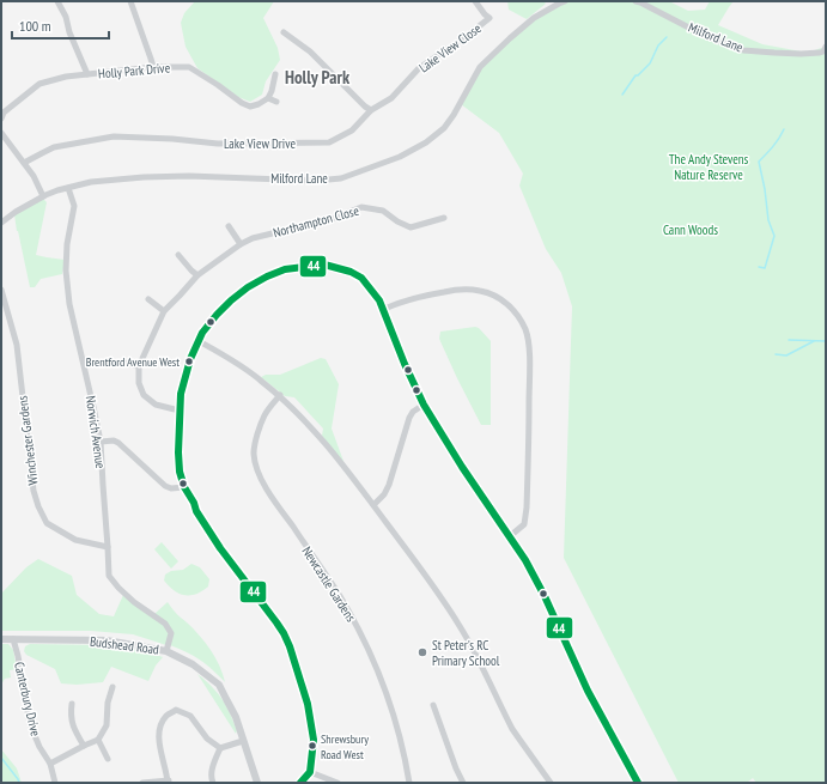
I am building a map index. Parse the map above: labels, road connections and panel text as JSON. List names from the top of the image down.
{
  "streets": {
    "street": [
      "Milford Lane",
      "Lake View Close",
      "Holly Park Drive",
      "Lake View Drive",
      "Northampton Close",
      "Norwich Avenue",
      "Winchester Gardens",
      "Newcastle Gardens",
      "Budshead Road",
      "Canterbury Drive"
    ]
  },
  "crossings": [
    ["Milford Lane", "Norwich Avenue"],
    ["Lake View Close", "Lake View Drive"],
    ["Norwich Avenue", "Winchester Gardens"],
    ["Norwich Avenue", "Budshead Road"],
    ["Budshead Road", "Canterbury Drive"]
  ],
  "districts": ["Holly Park"],
  "parks": ["The Andy Stevens Nature Reserve", "Cann Woods"],
  "places": ["Brentford Avenue West", "St Peter's RC Primary School", "Shrewsbury Road West"],
  "lines": ["transit line 44"],
  "scale_bar": "100 m"
}
